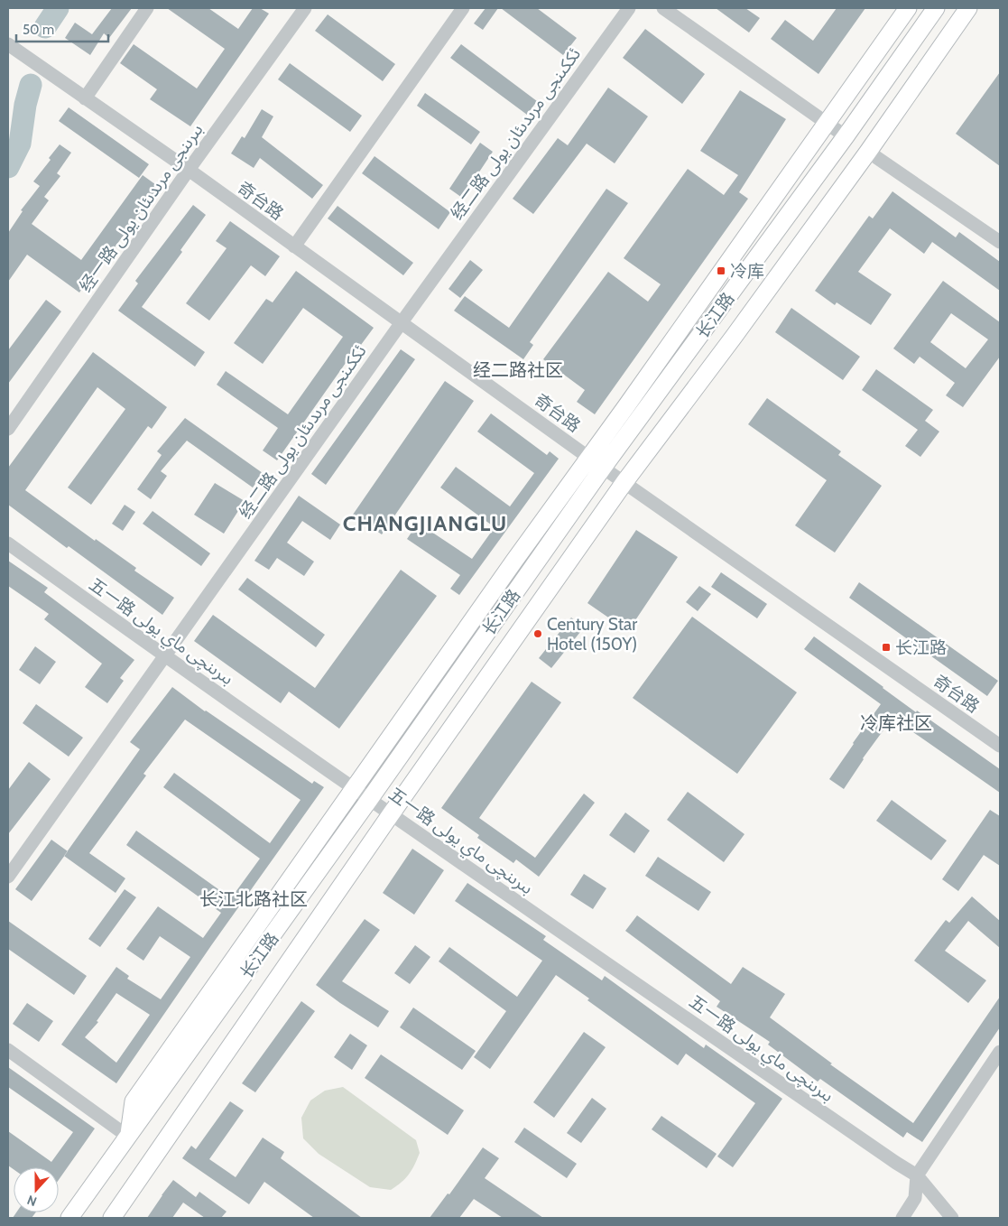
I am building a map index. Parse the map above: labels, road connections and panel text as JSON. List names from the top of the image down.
{
  "streets": {
    "main road": ["长江路"],
    "street": [
      "经二路 ئككىنجى مرىدىئان يولى",
      "奇台路",
      "经一路 بىرىنجى مرىدىئان يولى",
      "五一路 بىرىنچى ماي يولى"
    ]
  },
  "crossings": [
    ["经二路 ئككىنجى مرىدىئان يولى", "奇台路"],
    ["经二路 ئككىنجى مرىدىئان يولى", "五一路 بىرىنچى ماي يولى"],
    ["奇台路", "经一路 بىرىنجى مرىدىئان يولى"],
    ["奇台路", "长江路"],
    ["长江路", "五一路 بىرىنچى ماي يولى"]
  ],
  "districts": [
    "经二路社区",
    "CHANGJIANGLU",
    "冷库社区",
    "长江北路社区"
  ],
  "places": {
    "transit": ["冷库", "长江路"],
    "other": ["Century Star Hotel (150Y)"]
  },
  "scale_bar": "50 m",
  "north": "bottom"
}
